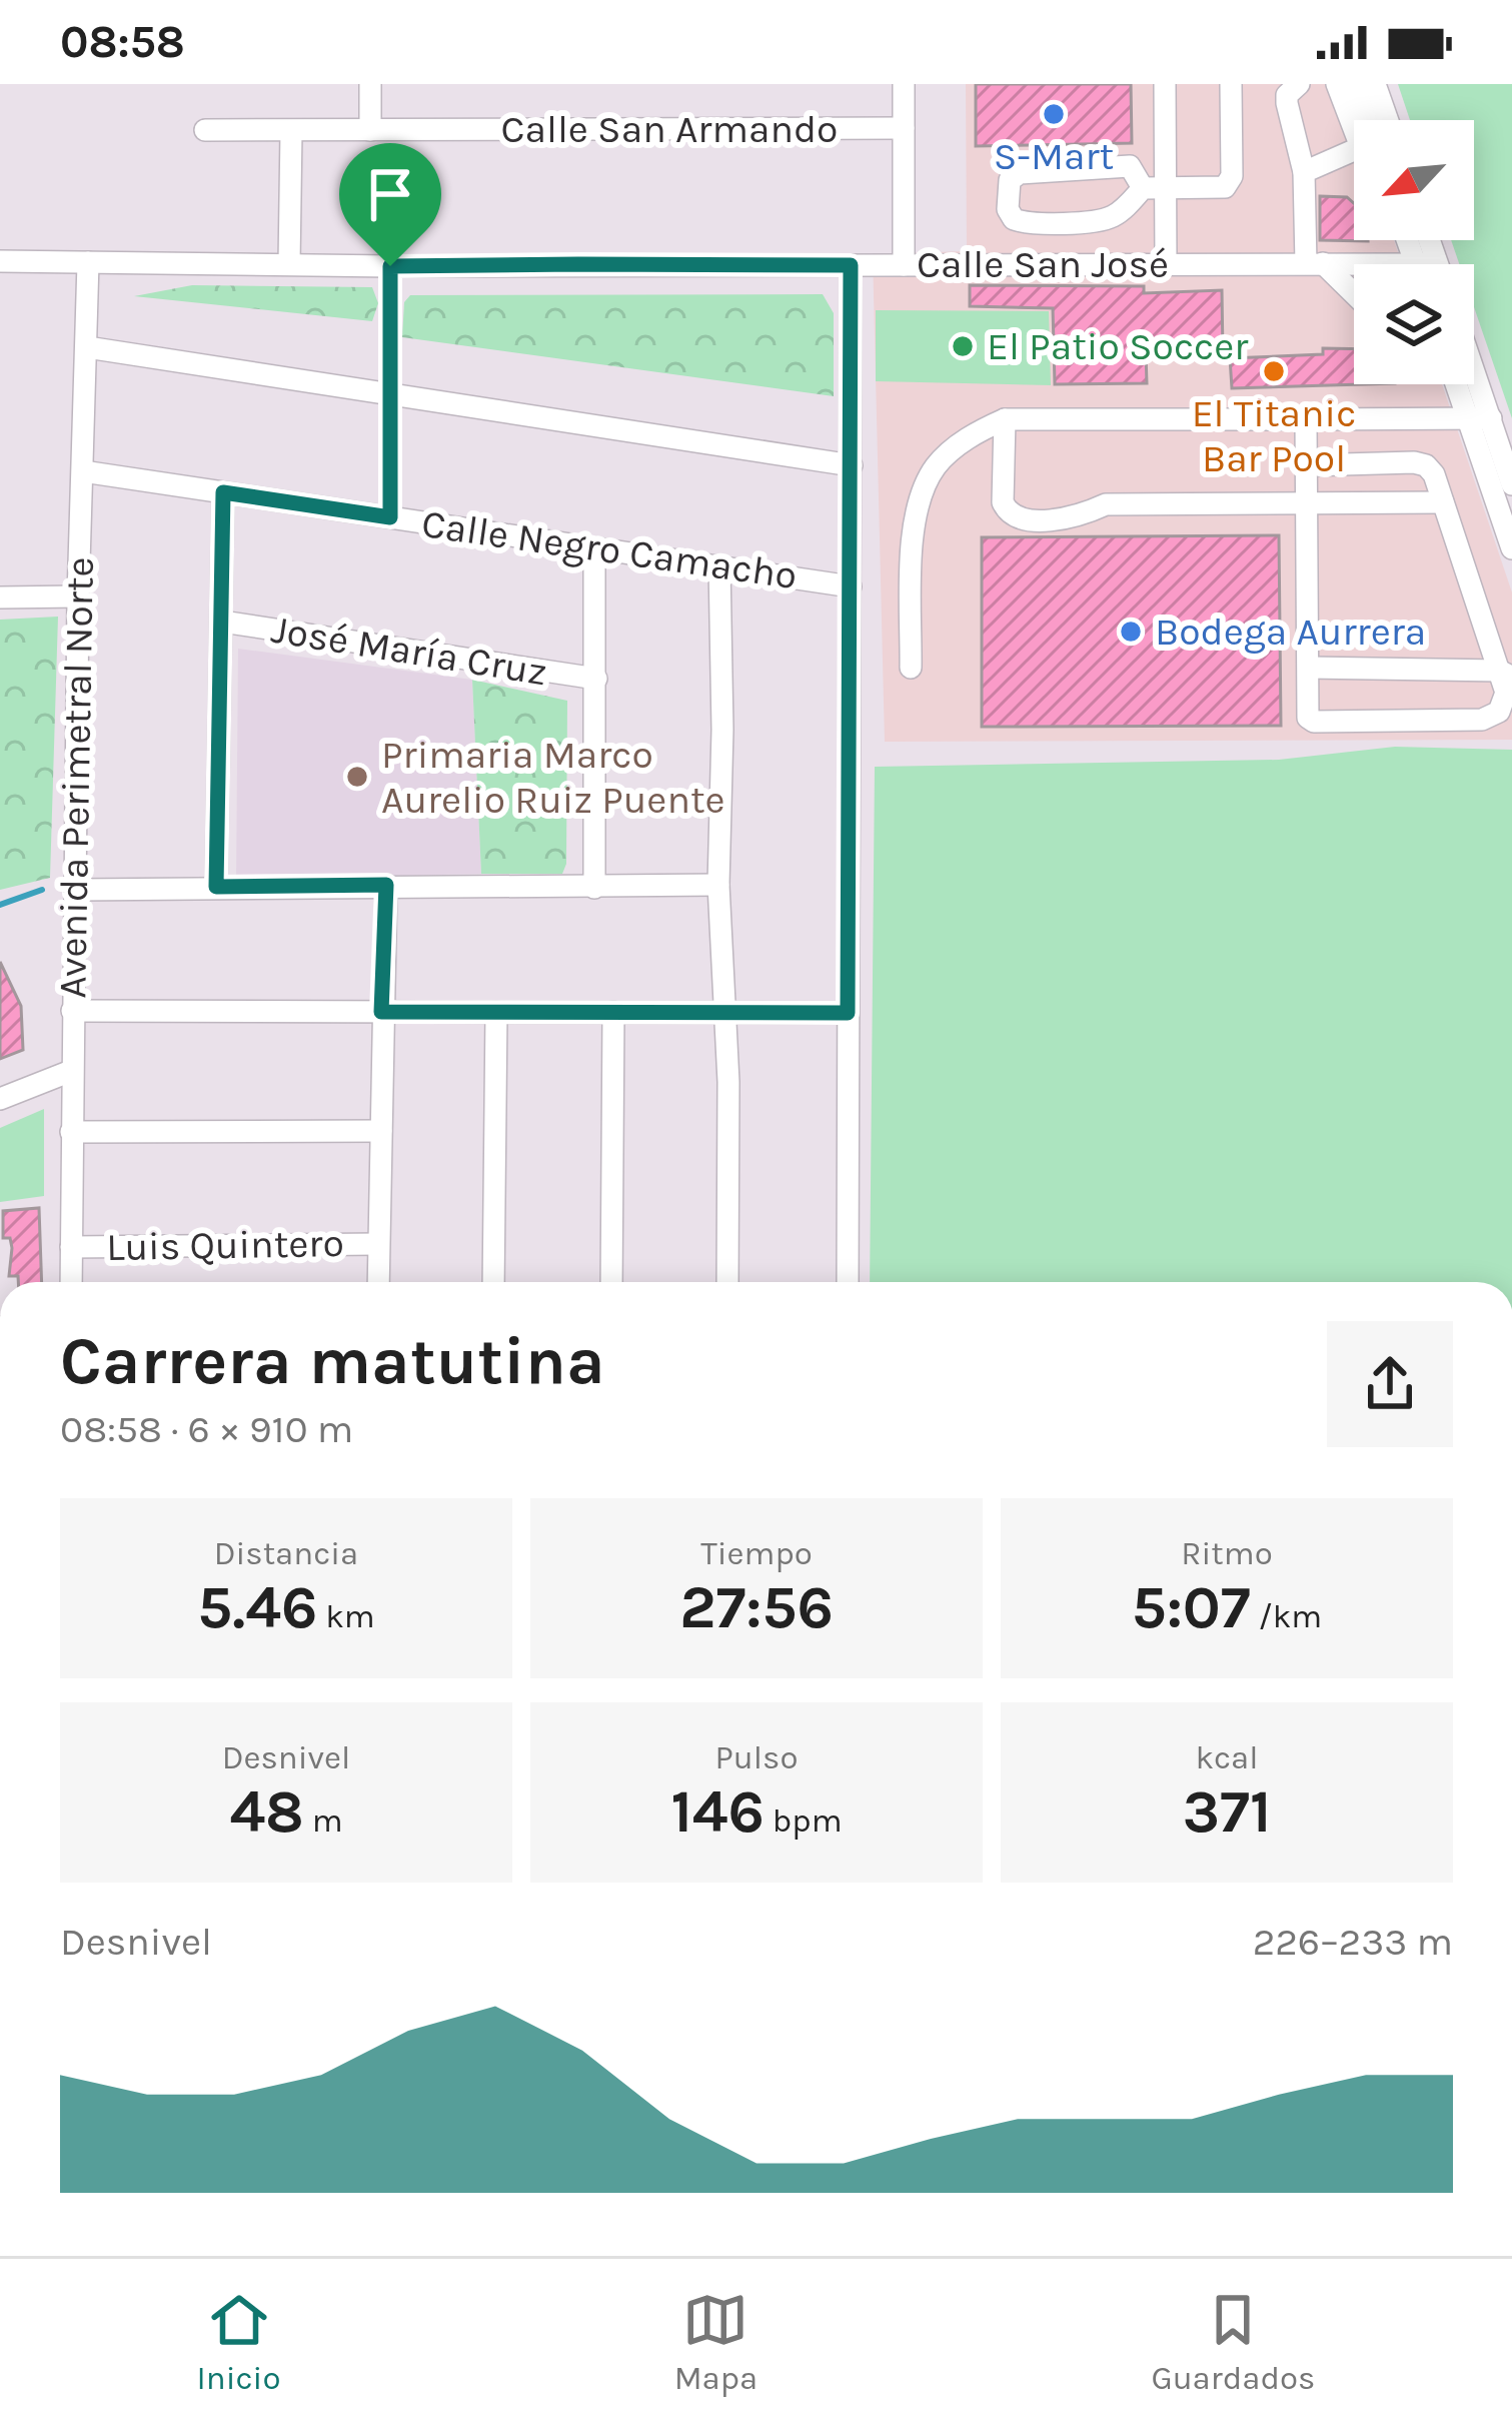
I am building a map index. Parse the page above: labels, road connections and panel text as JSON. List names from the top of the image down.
{
  "streets": {
    "street": [
      "Calle San Armando",
      "Calle San José",
      "Calle Negro Camacho",
      "José María Cruz",
      "Avenida Perimetral Norte",
      "Luis Quintero"
    ]
  },
  "crossings": [
    ["Calle San José", "Avenida Perimetral Norte"],
    ["Calle Negro Camacho", "Avenida Perimetral Norte"],
    ["Avenida Perimetral Norte", "Luis Quintero"]
  ],
  "places": [
    "S-Mart",
    "El Patio Soccer",
    "El Titanic Bar Pool",
    "Bodega Aurrera",
    "Primaria Marco Aurelio Ruiz Puente"
  ],
  "north": "bottom left",
  "page": {
    "status": "08:58",
    "heading": ["Carrera matutina", "08:58 · 6 × 910 m"],
    "stats": [
      ["Distancia", "5.46 km"],
      ["Tiempo", "27:56"],
      ["Ritmo", "5:07 /km"],
      ["Desnivel", "48 m"],
      ["Pulso", "146 bpm"],
      ["kcal", "371"]
    ],
    "chart": ["Desnivel", "226–233 m"],
    "tabs": ["Inicio", "Mapa", "Guardados"]
  }
}
